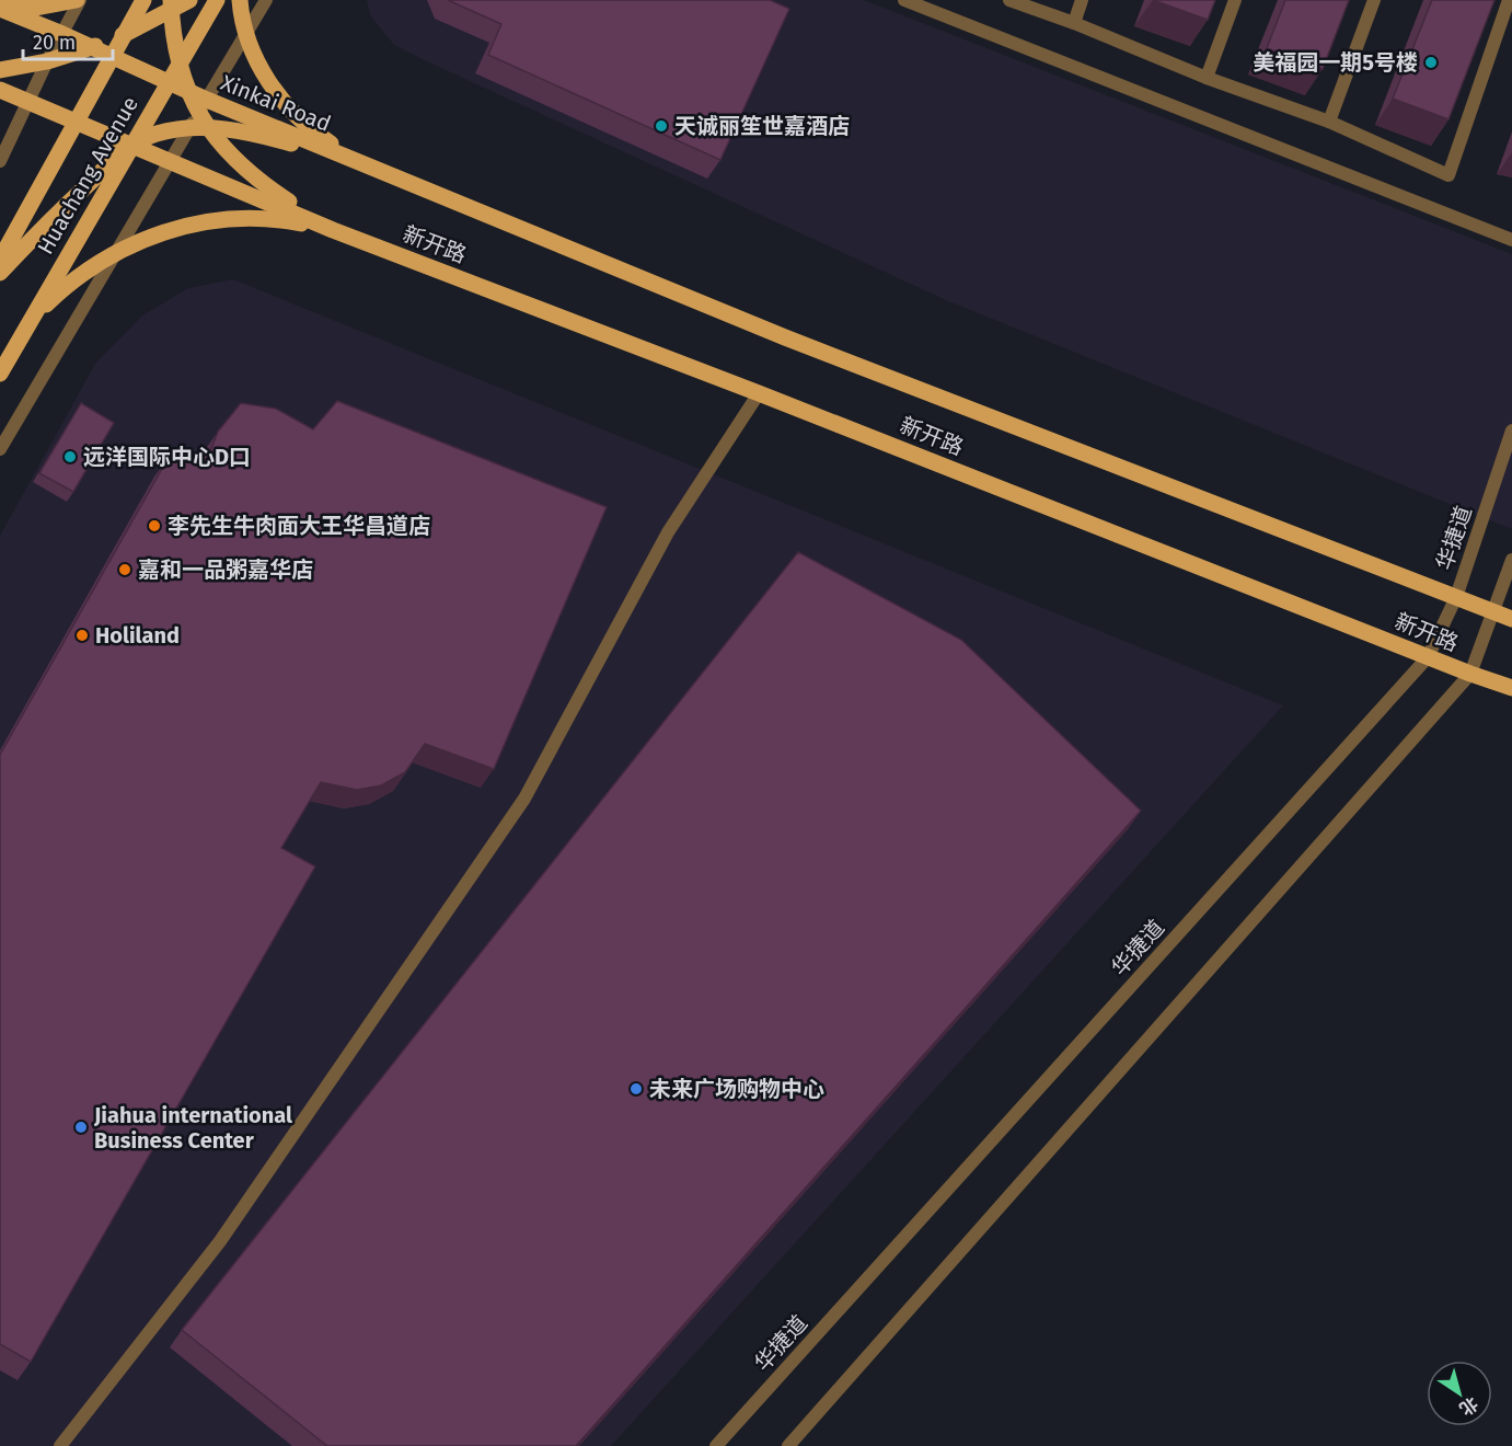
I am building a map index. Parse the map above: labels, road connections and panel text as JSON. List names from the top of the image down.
{
  "streets": {
    "main road": ["Xinkai Road", "Huachang Avenue", "新开路"],
    "street": ["华捷道"]
  },
  "crossings": [
    ["Xinkai Road", "Huachang Avenue"],
    ["Xinkai Road", "新开路"],
    ["新开路", "华捷道"]
  ],
  "places": [
    "美福园一期5号楼",
    "天诚丽笙世嘉酒店",
    "远洋国际中心D口",
    "李先生牛肉面大王华昌道店",
    "嘉和一品粥嘉华店",
    "Holiland",
    "未来广场购物中心",
    "Jiahua international Business Center"
  ],
  "scale_bar": "20 m",
  "north": "bottom right"
}
